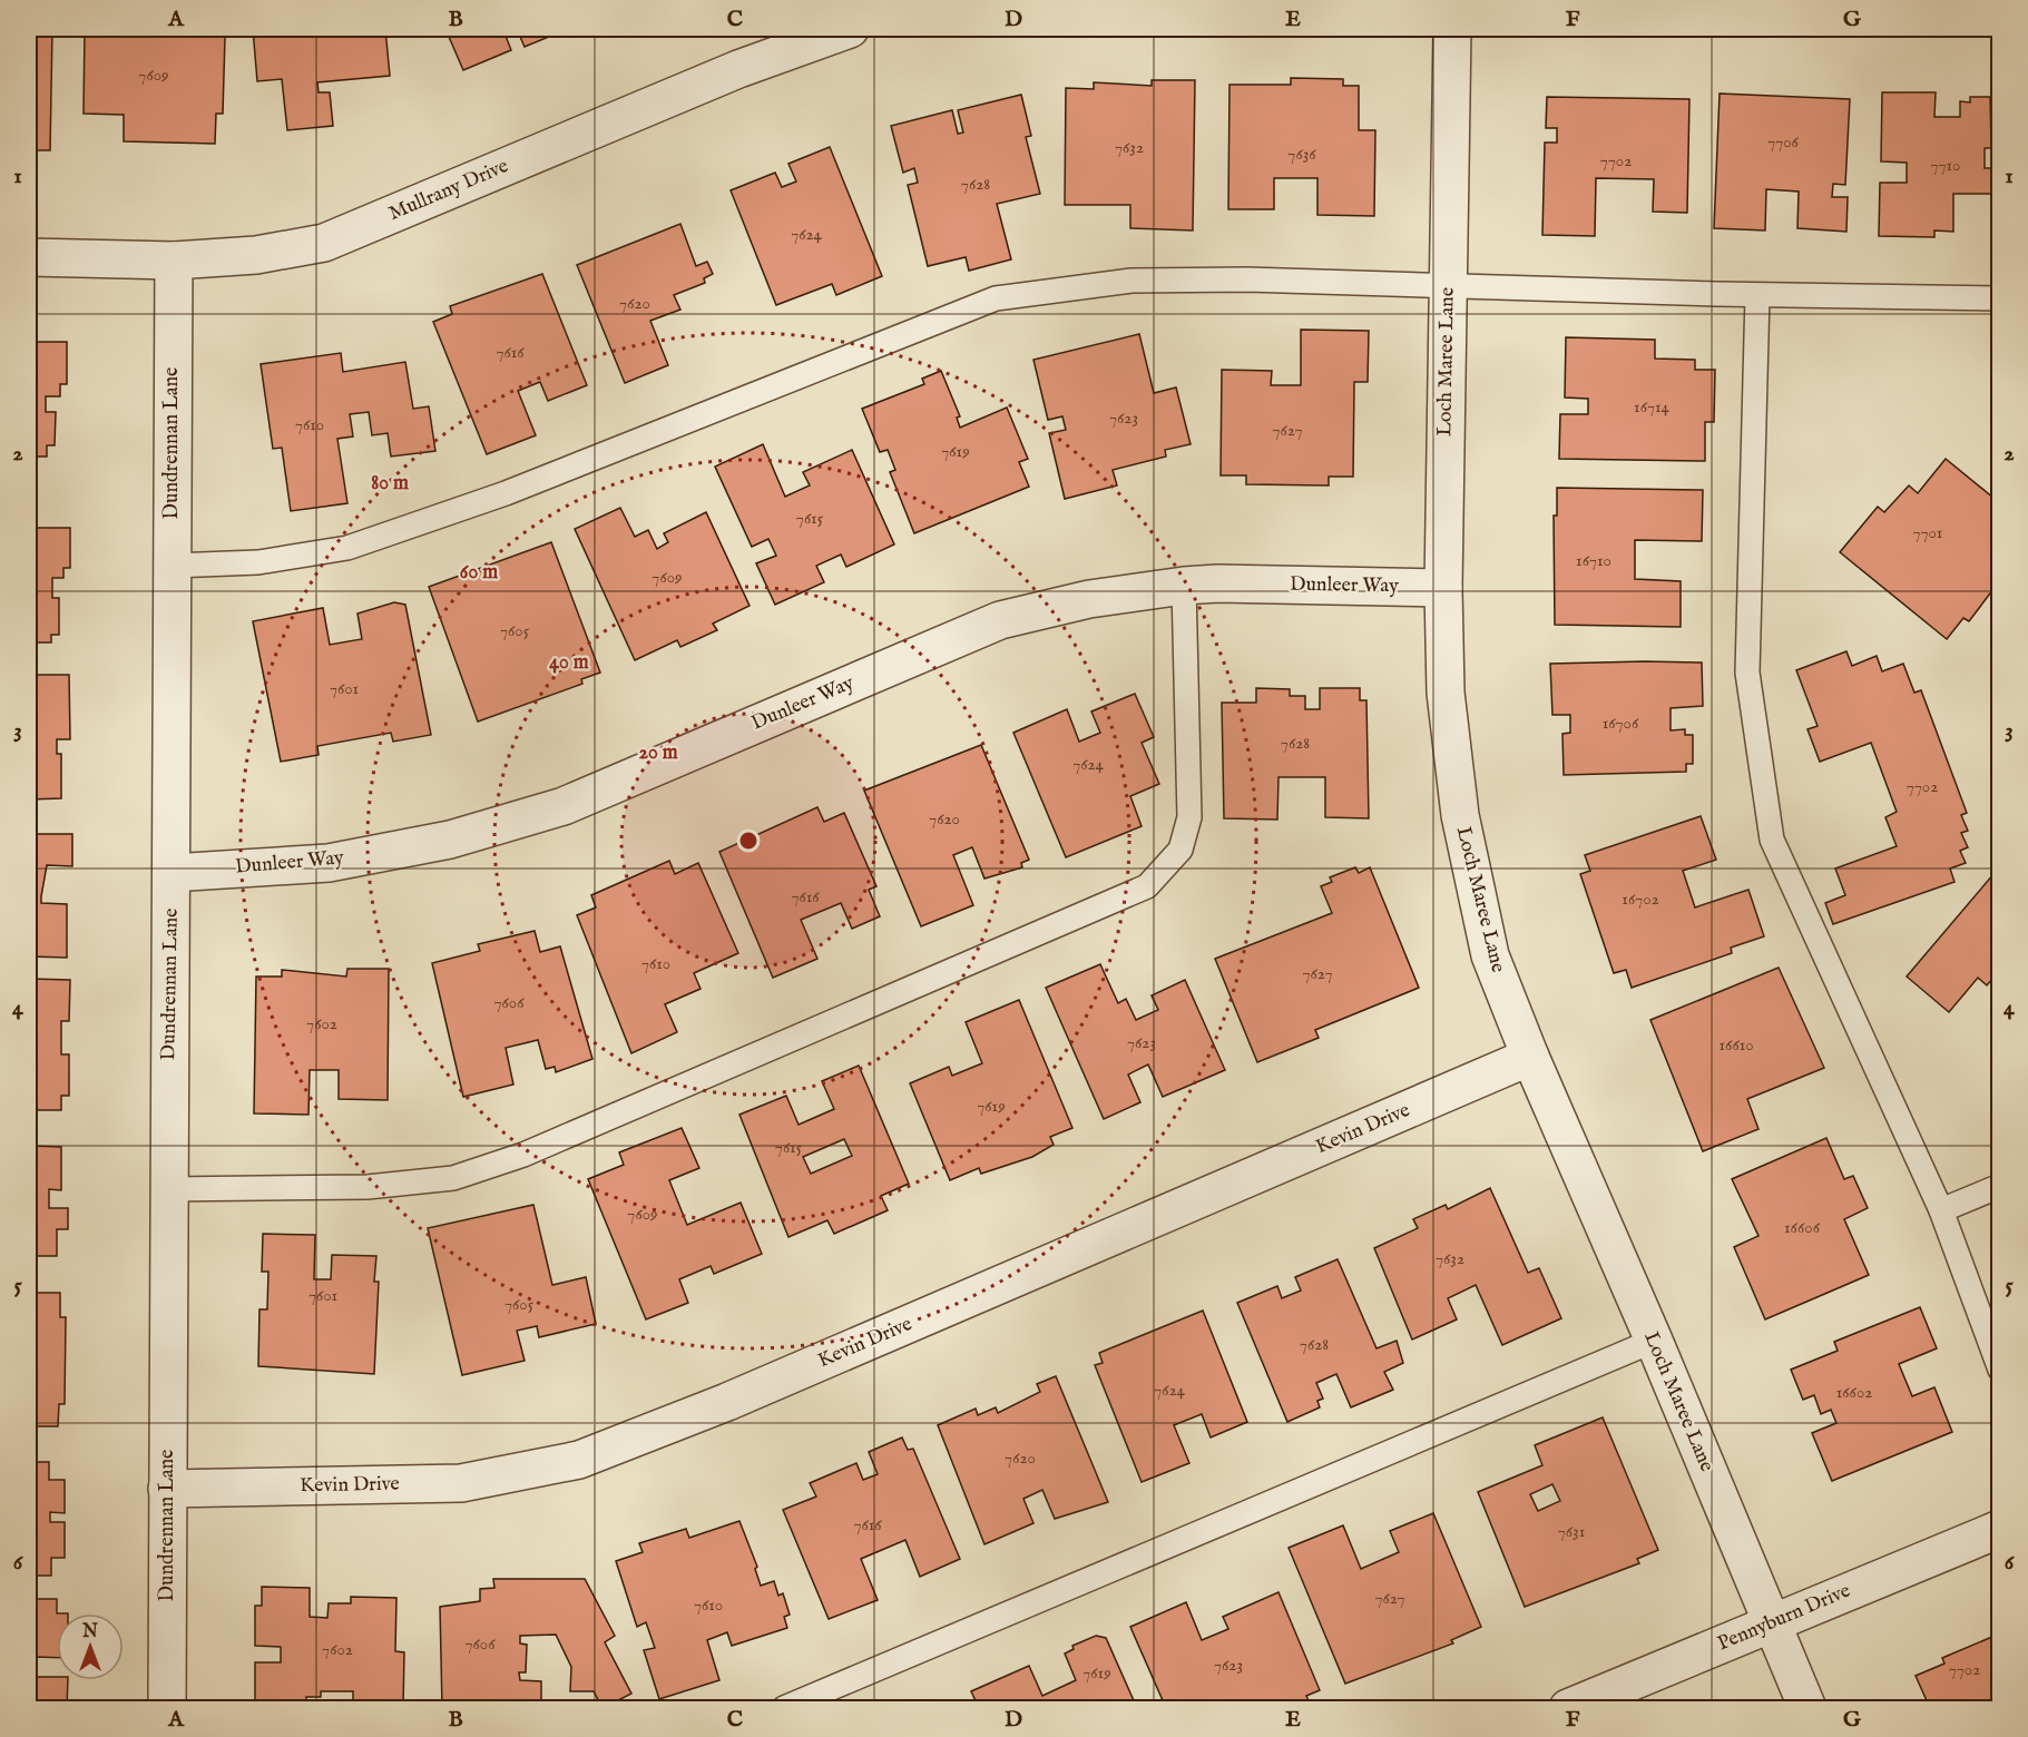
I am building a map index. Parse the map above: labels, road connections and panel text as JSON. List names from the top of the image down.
{
  "streets": {
    "street": [
      "Mullrany Drive",
      "Loch Maree Lane",
      "Dundrennan Lane",
      "Dunleer Way",
      "Kevin Drive",
      "Pennyburn Drive"
    ]
  },
  "crossings": [
    ["Mullrany Drive", "Dundrennan Lane"],
    ["Loch Maree Lane", "Dunleer Way"],
    ["Loch Maree Lane", "Kevin Drive"],
    ["Loch Maree Lane", "Pennyburn Drive"],
    ["Dundrennan Lane", "Dunleer Way"],
    ["Dundrennan Lane", "Kevin Drive"]
  ],
  "house_numbers": [
    "7609",
    "7706",
    "7632",
    "7636",
    "7702",
    "7710",
    "7628",
    "7624",
    "7620",
    "7616",
    "16714",
    "7623",
    "7610",
    "7627",
    "7619",
    "7615",
    "7701",
    "16710",
    "7609",
    "7605",
    "7601",
    "16706",
    "7628",
    "7624",
    "7702",
    "7620",
    "7616",
    "16702",
    "7610",
    "7627",
    "7606",
    "7602",
    "7623",
    "16610",
    "7619",
    "7615",
    "7609",
    "16606",
    "7632",
    "7601",
    "7605",
    "7628",
    "7624",
    "16602",
    "7620",
    "7616",
    "7631",
    "7627",
    "7610",
    "7606",
    "7602",
    "7623",
    "7702",
    "7619"
  ],
  "north": "top",
  "grid": {
    "columns": [
      "A",
      "B",
      "C",
      "D",
      "E",
      "F",
      "G"
    ],
    "rows": [
      "1",
      "2",
      "3",
      "4",
      "5",
      "6"
    ]
  },
  "rings": [
    "80 m",
    "60 m",
    "40 m",
    "20 m"
  ]
}
